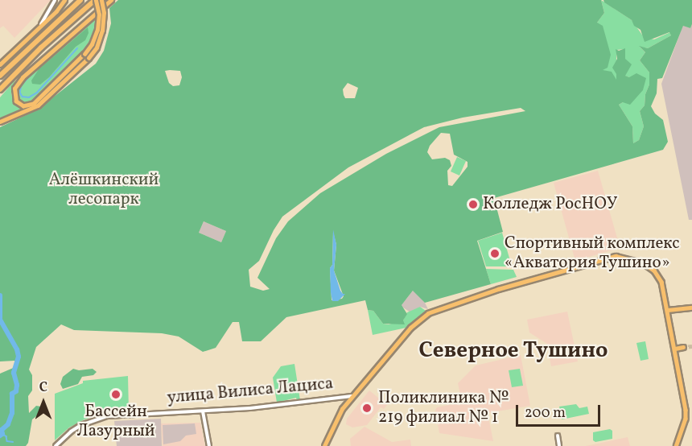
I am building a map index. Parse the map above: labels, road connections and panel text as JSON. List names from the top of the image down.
{
  "streets": {
    "main road": ["улица Вилиса Лациса"]
  },
  "districts": ["Северное Тушино"],
  "parks": ["Алёшкинский лесопарк"],
  "places": [
    "Колледж РосНОУ",
    "Спортивный комплекс «Акватория Тушино»",
    "Бассейн Лазурный",
    "Поликлиника № 219 филиал № 1"
  ],
  "scale_bar": "200 m",
  "north": "top"
}
